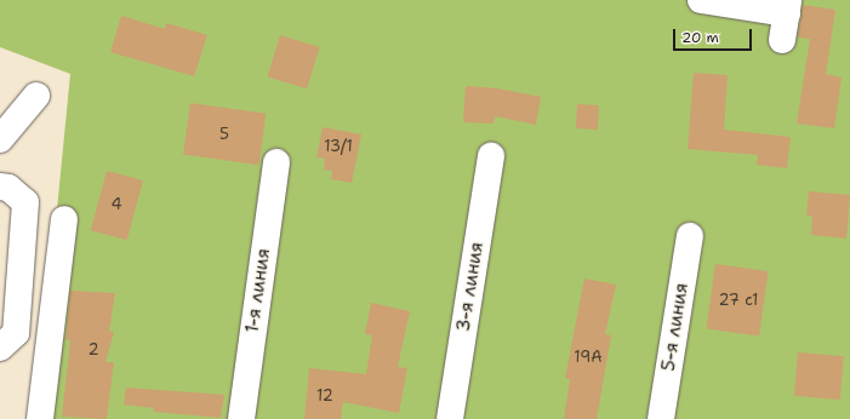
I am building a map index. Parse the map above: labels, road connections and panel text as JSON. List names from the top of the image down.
{
  "streets": {
    "lane": ["3-я линия", "1-я линия", "5-я линия"]
  },
  "house_numbers": [
    "5",
    "13/1",
    "4",
    "27 с1",
    "2",
    "19А",
    "12"
  ],
  "scale_bar": "20 m"
}
